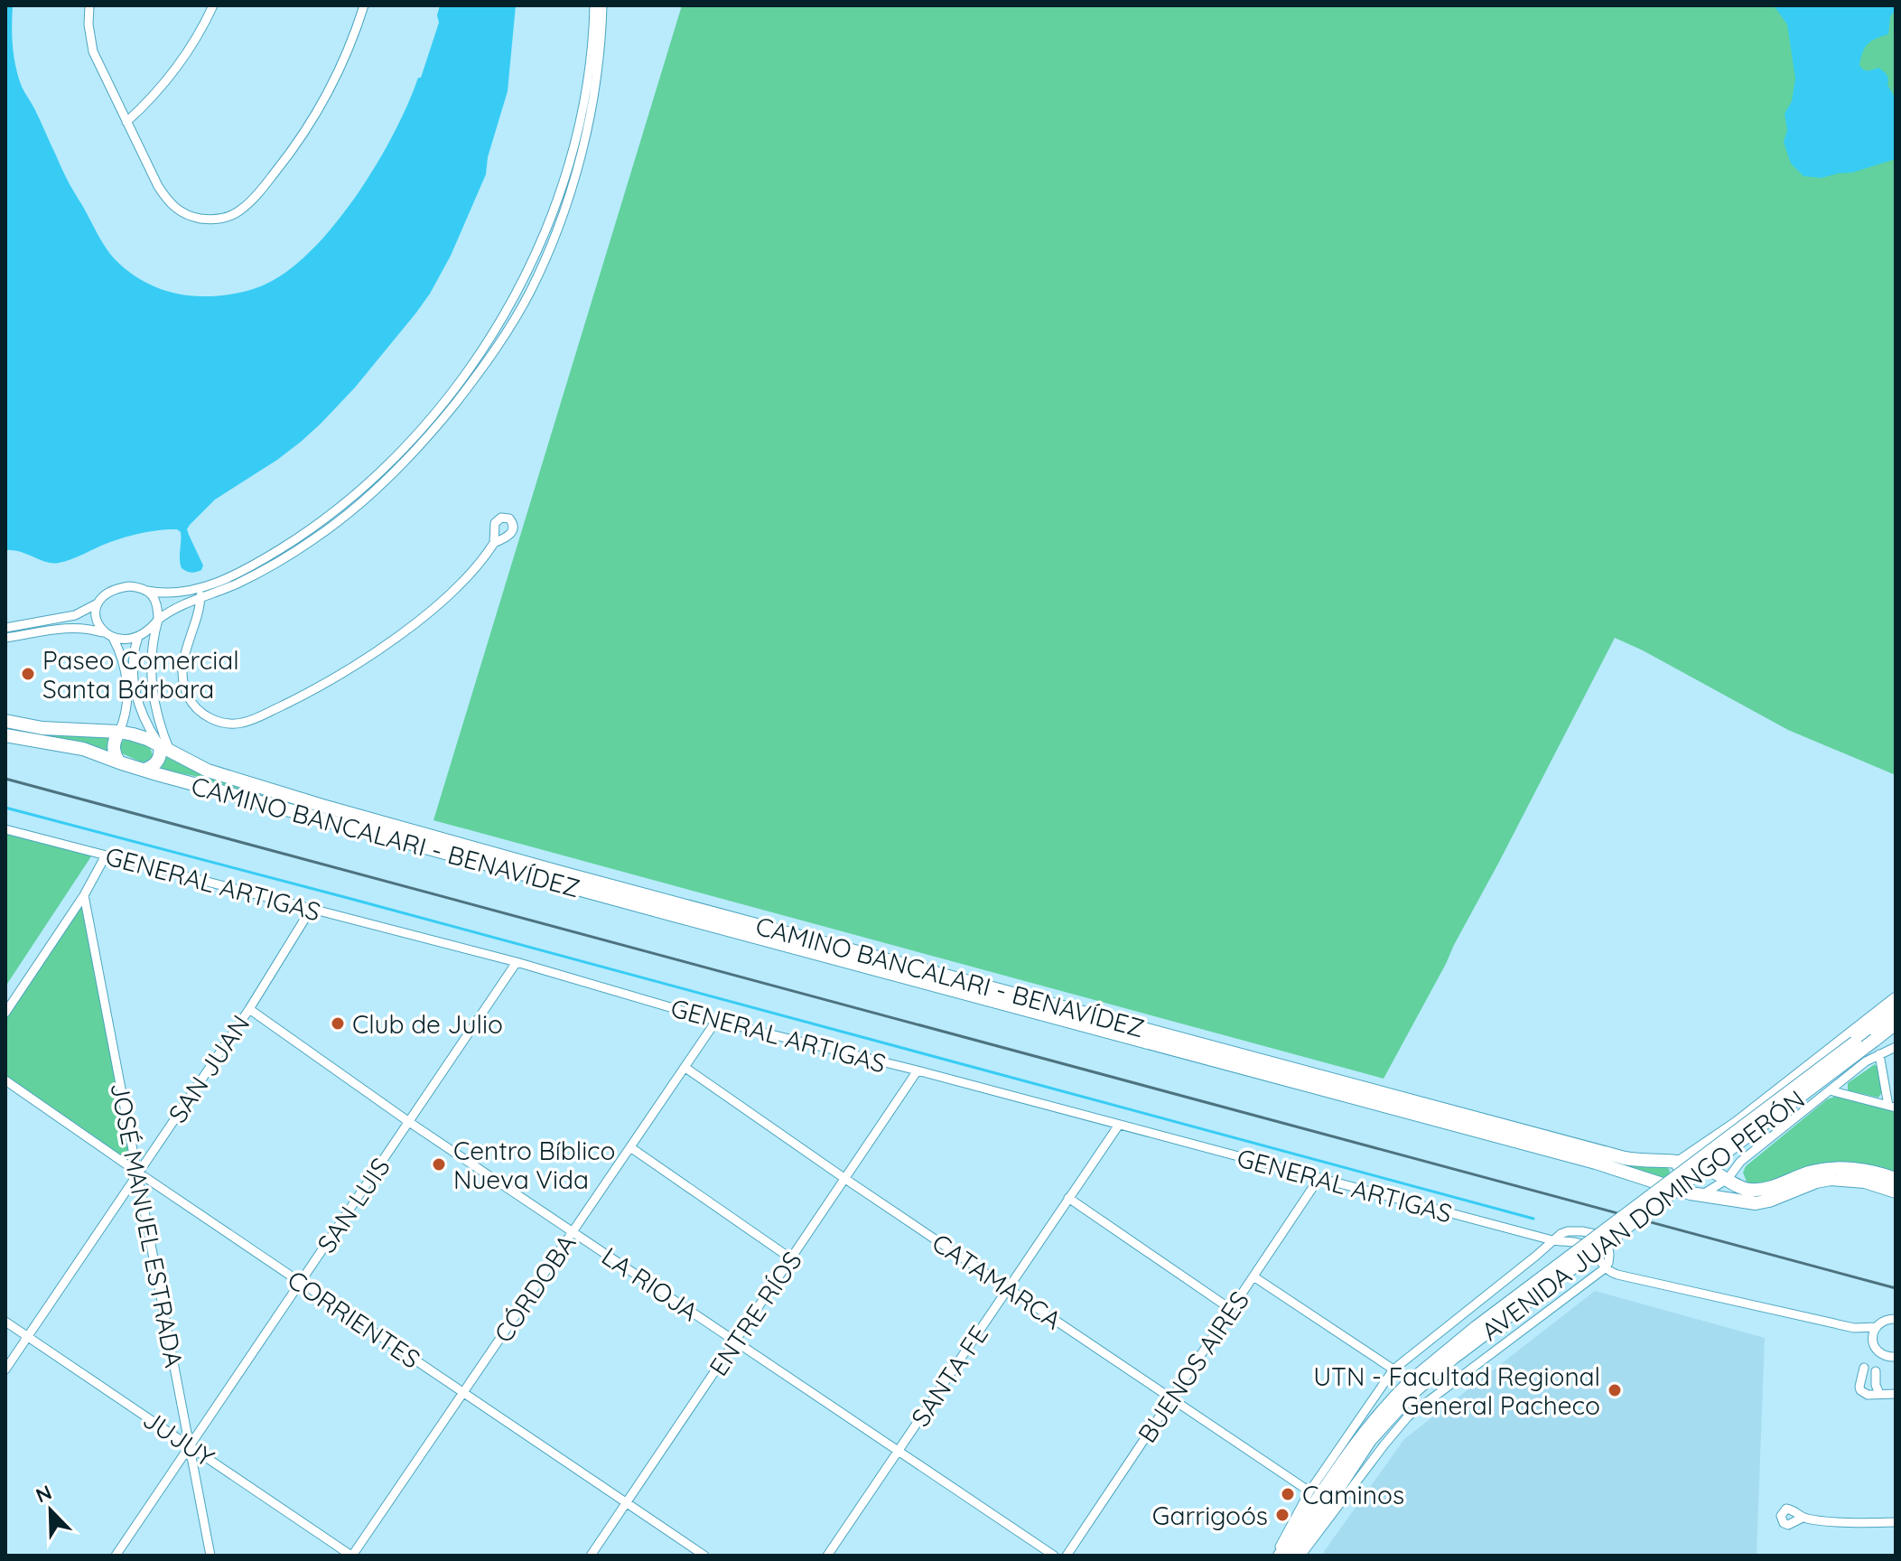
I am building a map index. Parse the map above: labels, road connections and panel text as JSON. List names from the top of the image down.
{
  "streets": {
    "main road": ["CAMINO BANCALARI - BENAVÍDEZ", "AVENIDA JUAN DOMINGO PERÓN"],
    "street": [
      "GENERAL ARTIGAS",
      "SAN JUAN",
      "SAN LUIS",
      "JOSÉ MANUEL ESTRADA",
      "CATAMARCA",
      "LA RIOJA",
      "CÓRDOBA",
      "ENTRE RÍOS",
      "CORRIENTES",
      "BUENOS AIRES",
      "SANTA FE",
      "JUJUY"
    ]
  },
  "crossings": [
    ["GENERAL ARTIGAS", "SAN JUAN"],
    ["GENERAL ARTIGAS", "SAN LUIS"],
    ["GENERAL ARTIGAS", "CÓRDOBA"],
    ["GENERAL ARTIGAS", "ENTRE RÍOS"],
    ["GENERAL ARTIGAS", "BUENOS AIRES"],
    ["GENERAL ARTIGAS", "SANTA FE"],
    ["SAN JUAN", "JOSÉ MANUEL ESTRADA"],
    ["SAN JUAN", "LA RIOJA"],
    ["SAN JUAN", "CORRIENTES"],
    ["SAN JUAN", "JUJUY"],
    ["SAN LUIS", "JOSÉ MANUEL ESTRADA"],
    ["SAN LUIS", "LA RIOJA"],
    ["SAN LUIS", "CORRIENTES"],
    ["SAN LUIS", "JUJUY"],
    ["JOSÉ MANUEL ESTRADA", "CORRIENTES"],
    ["JOSÉ MANUEL ESTRADA", "JUJUY"],
    ["CATAMARCA", "CÓRDOBA"],
    ["CATAMARCA", "ENTRE RÍOS"],
    ["CATAMARCA", "BUENOS AIRES"],
    ["CATAMARCA", "SANTA FE"],
    ["LA RIOJA", "CÓRDOBA"],
    ["LA RIOJA", "ENTRE RÍOS"],
    ["LA RIOJA", "SANTA FE"],
    ["CÓRDOBA", "CORRIENTES"],
    ["CÓRDOBA", "JUJUY"],
    ["ENTRE RÍOS", "CORRIENTES"]
  ],
  "places": [
    "Paseo Comercial Santa Bárbara",
    "Club de Julio",
    "Centro Bíblico Nueva Vida",
    "UTN - Facultad Regional General Pacheco",
    "Caminos",
    "Garrigoós"
  ],
  "north": "top left"
}
